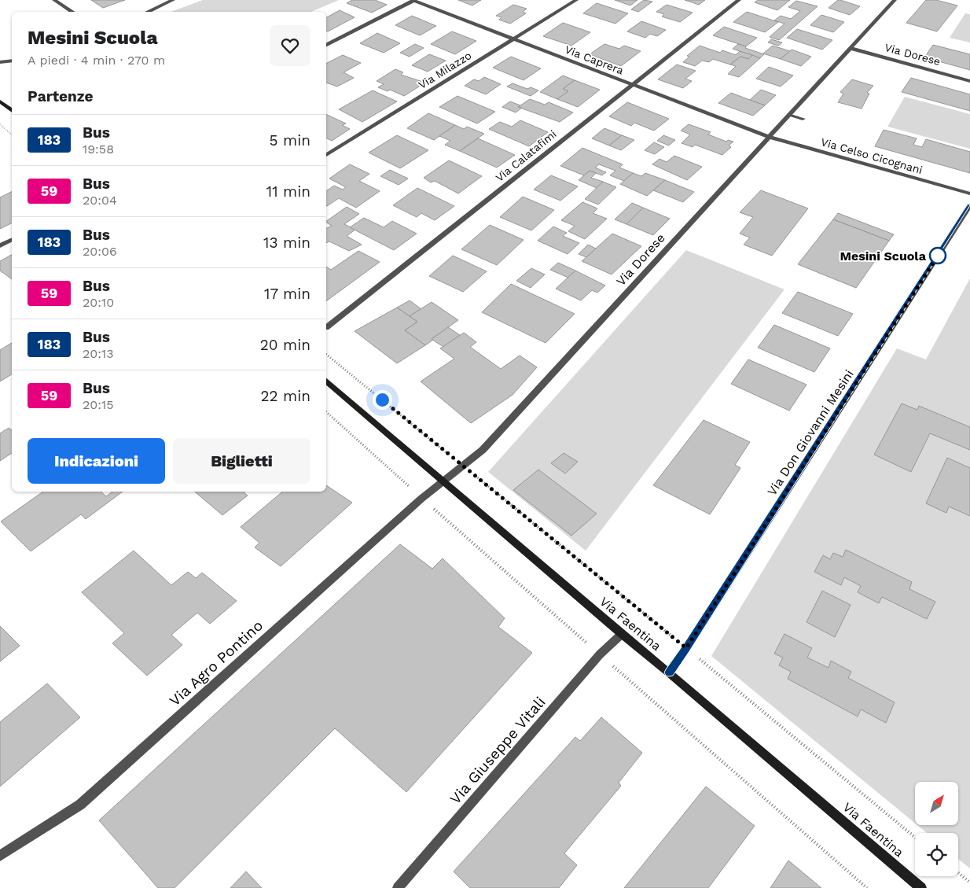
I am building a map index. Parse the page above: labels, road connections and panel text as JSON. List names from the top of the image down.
{
  "streets": {
    "street": [
      "Via Dorese",
      "Via Caprera",
      "Via Milazzo",
      "Via Calatafimi",
      "Via Celso Cicognani",
      "Via Don Giovanni Mesini",
      "Via Faentina",
      "Via Agro Pontino",
      "Via Giuseppe Vitali"
    ]
  },
  "crossings": [
    ["Via Dorese", "Via Caprera"],
    ["Via Dorese", "Via Celso Cicognani"],
    ["Via Dorese", "Via Faentina"],
    ["Via Dorese", "Via Agro Pontino"],
    ["Via Caprera", "Via Milazzo"],
    ["Via Caprera", "Via Calatafimi"],
    ["Via Caprera", "Via Celso Cicognani"],
    ["Via Don Giovanni Mesini", "Via Faentina"],
    ["Via Faentina", "Via Agro Pontino"],
    ["Via Faentina", "Via Giuseppe Vitali"]
  ],
  "places": ["Mesini Scuola"],
  "lines": ["bus line 183"],
  "north": "top right",
  "page": {
    "heading": [
      ["Mesini Scuola", "A piedi · 4 min · 270 m"],
      "Partenze"
    ],
    "list": [
      {
        "mark": "183",
        "name": "Bus",
        "note": "19:58",
        "value": "5 min"
      },
      {
        "mark": "59",
        "name": "Bus",
        "note": "20:04",
        "value": "11 min"
      },
      {
        "mark": "183",
        "name": "Bus",
        "note": "20:06",
        "value": "13 min"
      },
      {
        "mark": "59",
        "name": "Bus",
        "note": "20:10",
        "value": "17 min"
      },
      {
        "mark": "183",
        "name": "Bus",
        "note": "20:13",
        "value": "20 min"
      },
      {
        "mark": "59",
        "name": "Bus",
        "note": "20:15",
        "value": "22 min"
      }
    ],
    "buttons": ["Indicazioni", "Biglietti"]
  }
}
